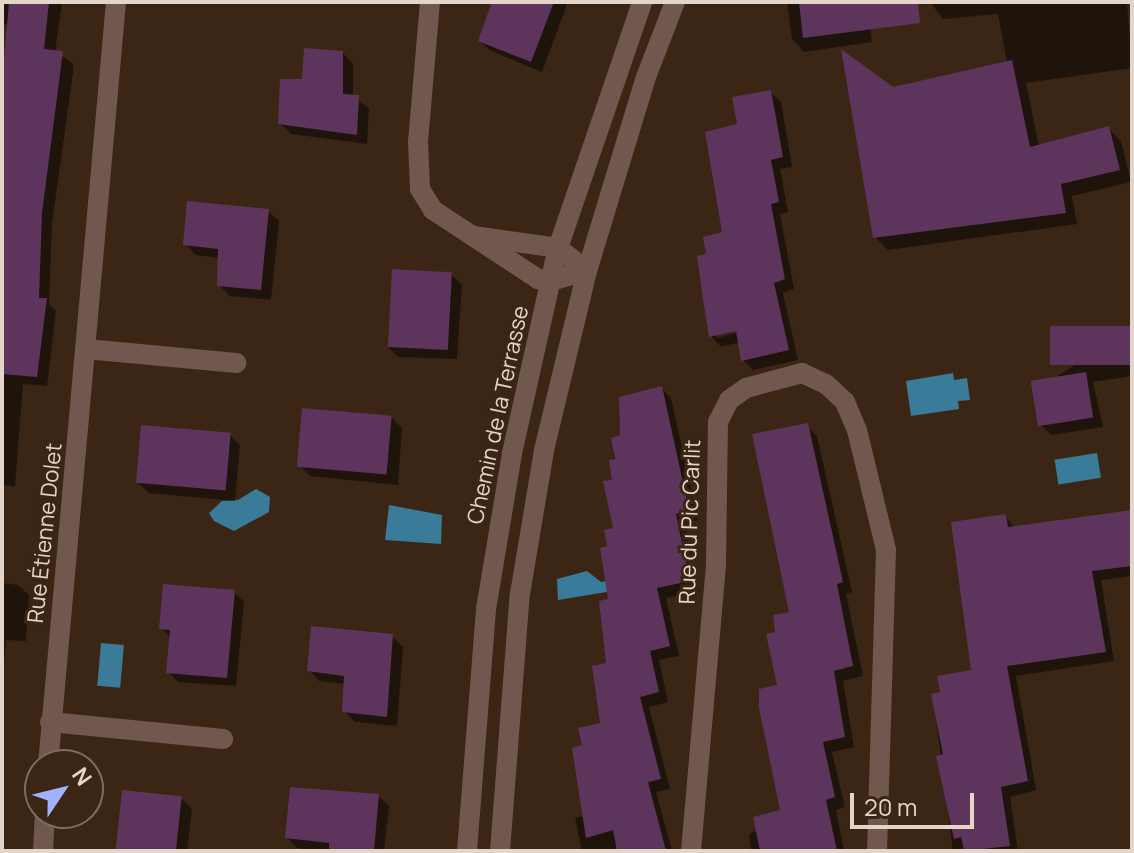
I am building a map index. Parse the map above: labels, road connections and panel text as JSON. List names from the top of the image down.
{
  "streets": {
    "street": ["Chemin de la Terrasse", "Rue du Pic Carlit", "Rue Étienne Dolet"]
  },
  "scale_bar": "20 m",
  "north": "top right"
}
